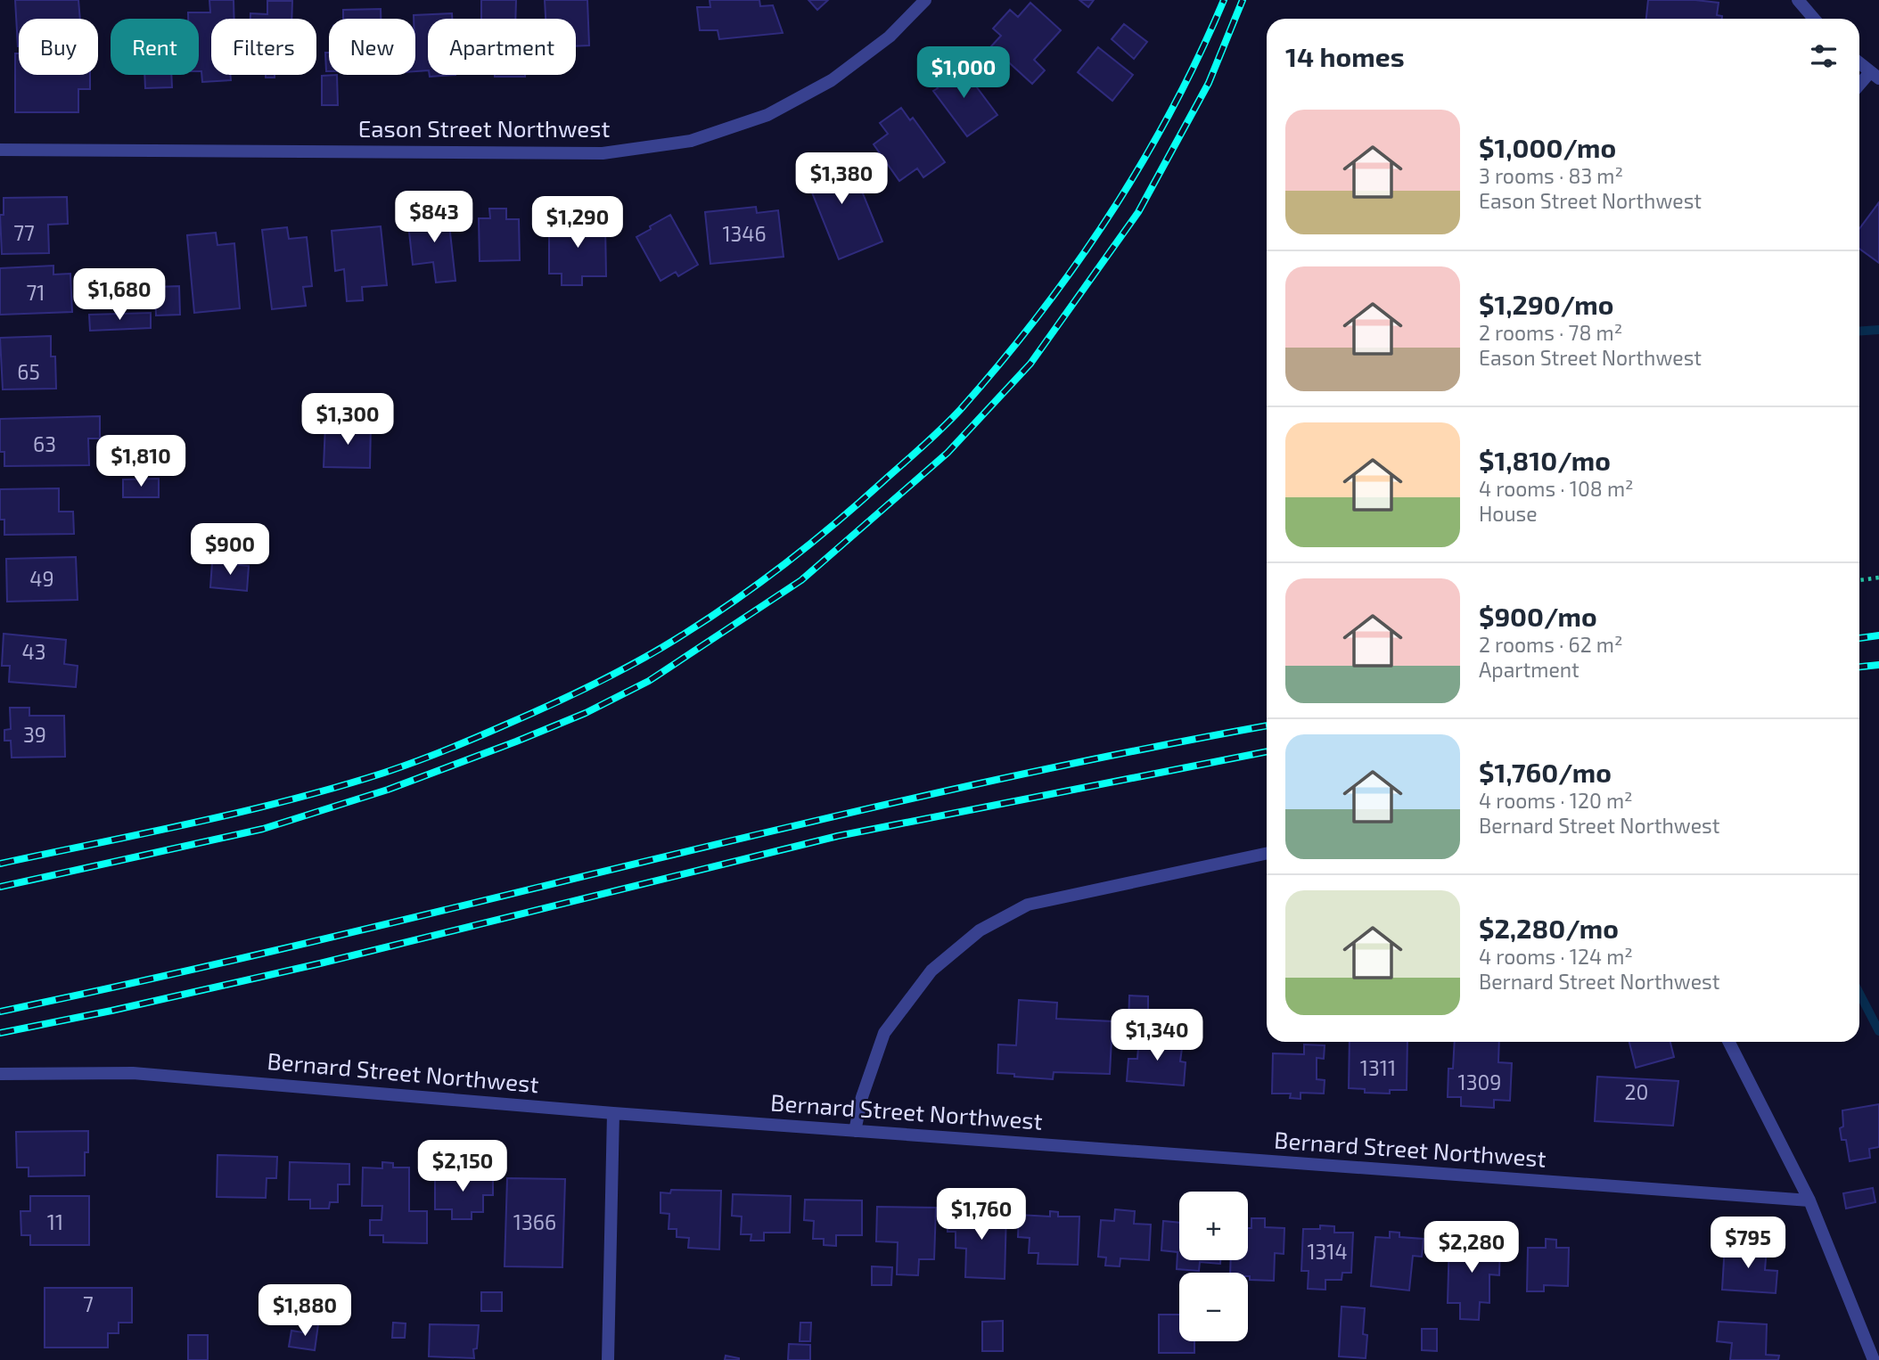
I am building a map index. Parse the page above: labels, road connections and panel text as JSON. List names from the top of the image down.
{
  "streets": {
    "street": ["Eason Street Northwest", "Bernard Street Northwest"]
  },
  "house_numbers": [
    "77",
    "1346",
    "71",
    "65",
    "63",
    "49",
    "43",
    "39",
    "1311",
    "1309",
    "20",
    "11",
    "1366",
    "1314",
    "7"
  ],
  "page": {
    "chip": [
      "Buy",
      "Rent",
      "Filters",
      "New",
      "Apartment"
    ],
    "heading": "14 homes",
    "price": [
      "$1,000",
      "$1,380",
      "$843",
      "$1,290",
      "$1,680",
      "$1,300",
      "$1,810",
      "$900",
      "$1,340",
      "$2,150",
      "$1,760",
      "$795",
      "$2,280",
      "$1,880"
    ],
    "list": [
      {
        "name": "$1,000/mo",
        "note": "3 rooms · 83 m² · Eason Street Northwest"
      },
      {
        "name": "$1,290/mo",
        "note": "2 rooms · 78 m² · Eason Street Northwest"
      },
      {
        "name": "$1,810/mo",
        "note": "4 rooms · 108 m² · House"
      },
      {
        "name": "$900/mo",
        "note": "2 rooms · 62 m² · Apartment"
      },
      {
        "name": "$1,760/mo",
        "note": "4 rooms · 120 m² · Bernard Street Northwest"
      },
      {
        "name": "$2,280/mo",
        "note": "4 rooms · 124 m² · Bernard Street Northwest"
      }
    ],
    "map_buttons": ["+", "−"]
  }
}
